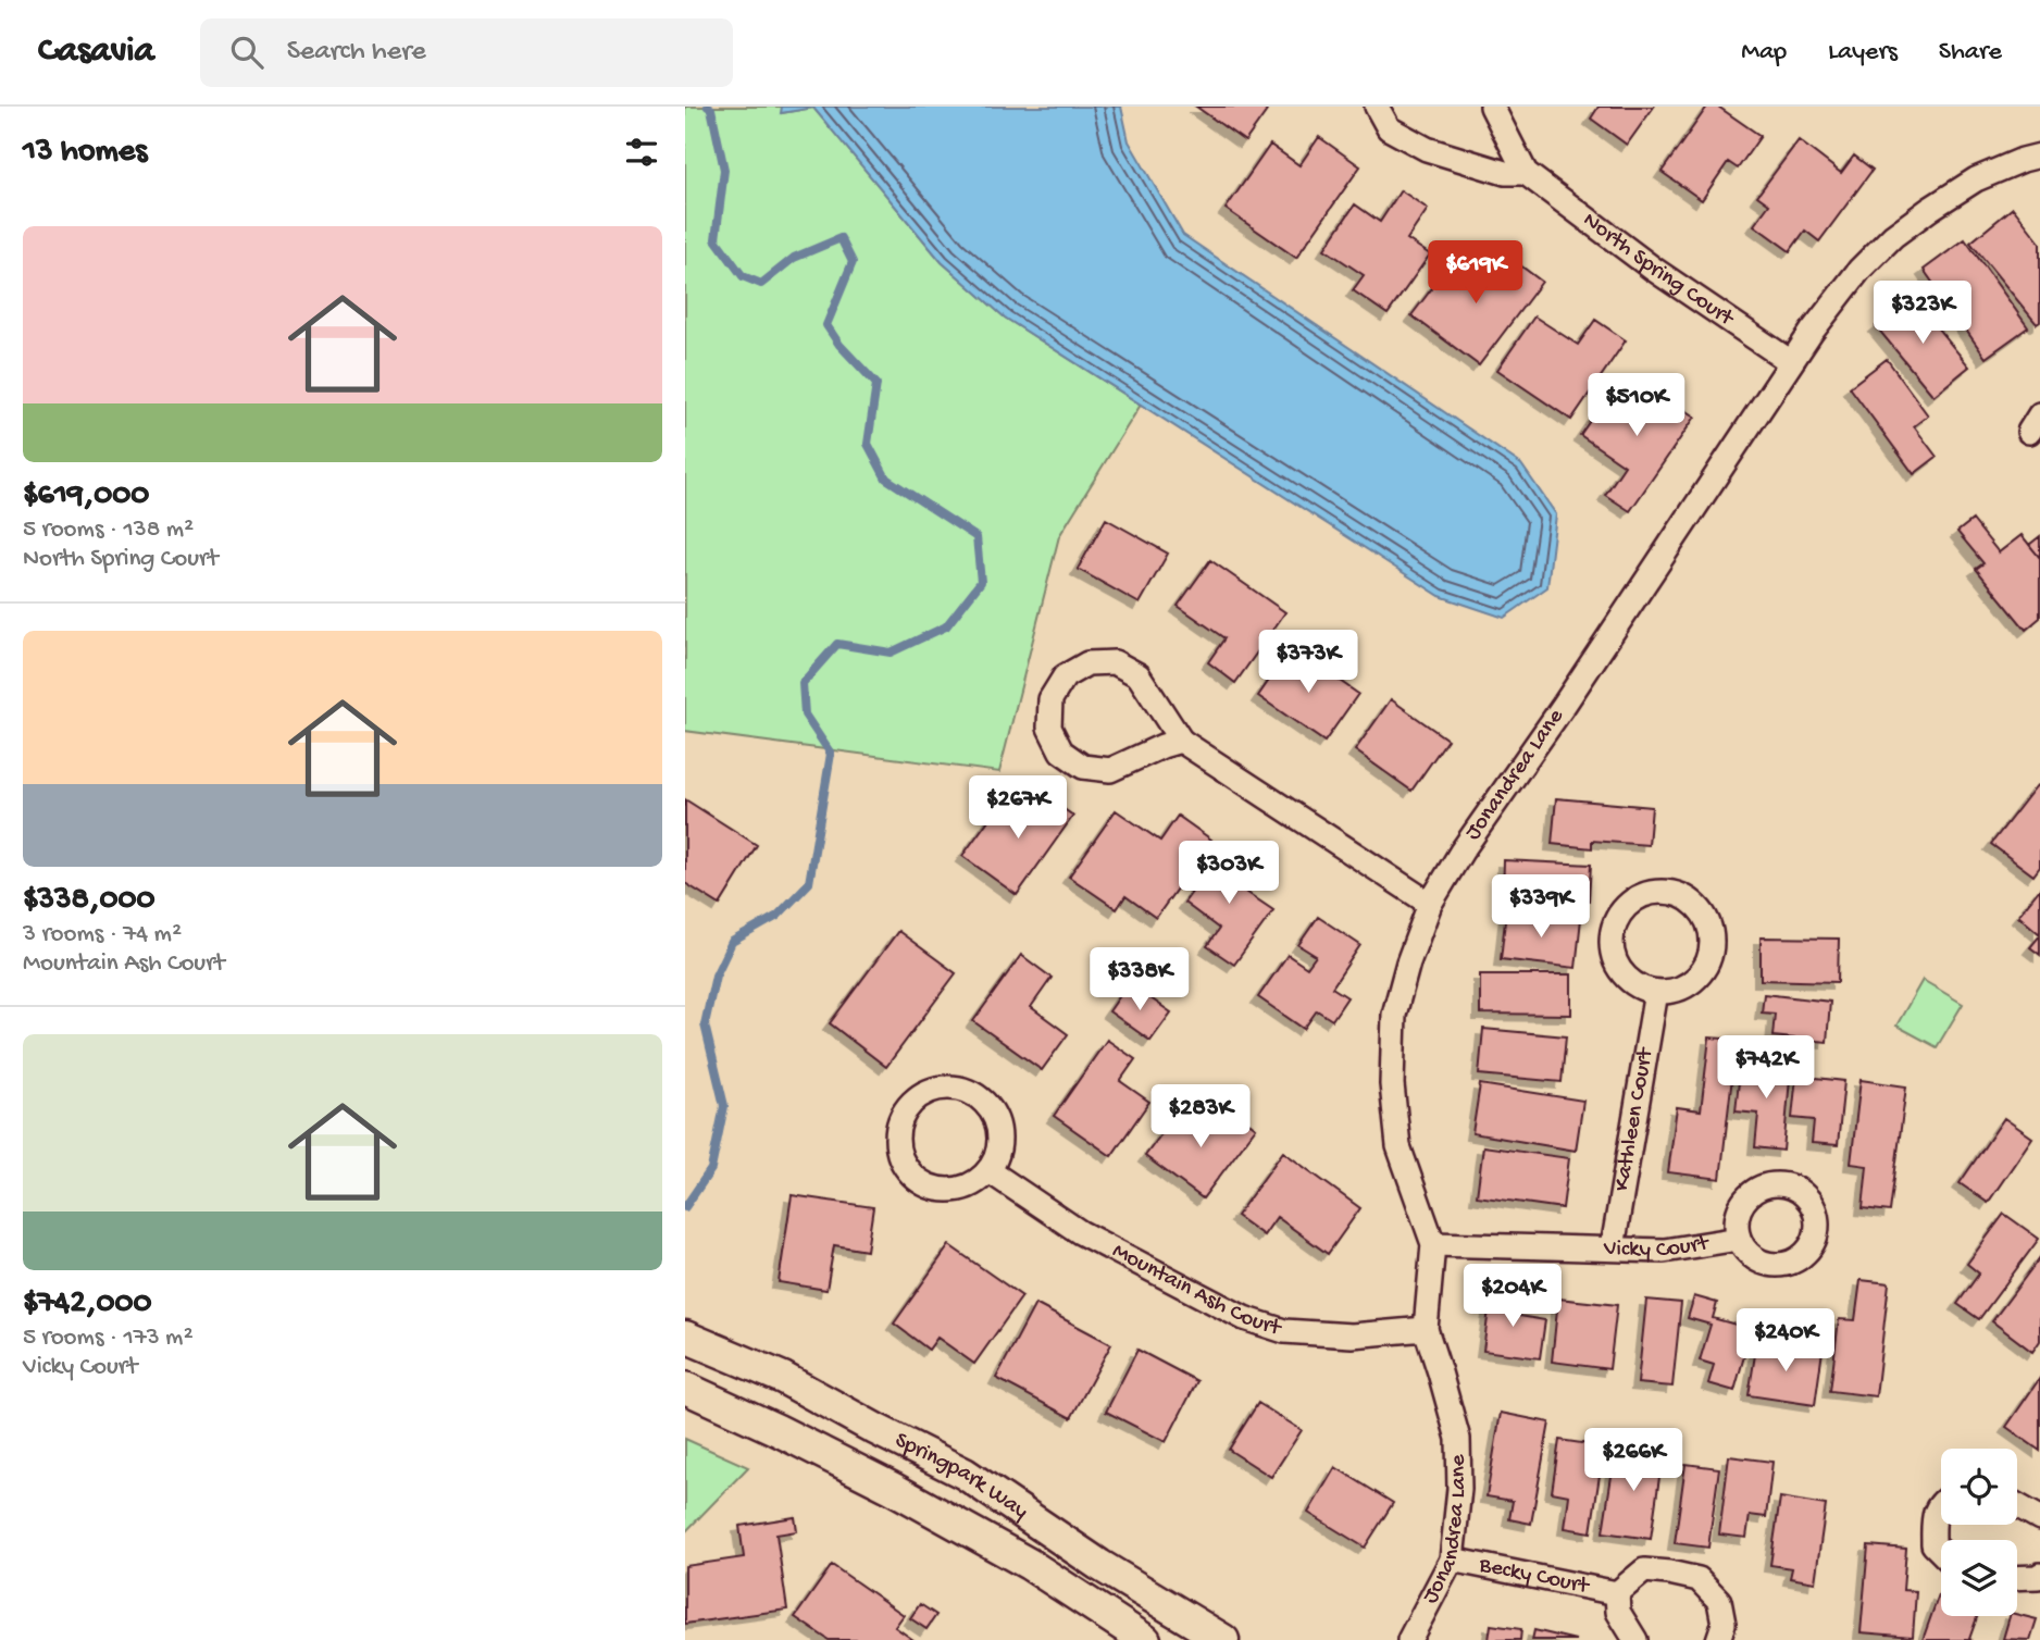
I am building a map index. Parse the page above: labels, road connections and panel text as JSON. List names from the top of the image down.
{
  "streets": {
    "street": [
      "North Spring Court",
      "Jonandrea Lane",
      "Kathleen Court",
      "Vicky Court",
      "Mountain Ash Court",
      "Springpark Way",
      "Becky Court"
    ]
  },
  "crossings": [
    ["North Spring Court", "Jonandrea Lane"],
    ["Jonandrea Lane", "Vicky Court"],
    ["Jonandrea Lane", "Mountain Ash Court"],
    ["Jonandrea Lane", "Becky Court"],
    ["Kathleen Court", "Vicky Court"]
  ],
  "page": {
    "header": "Casavia",
    "search": "Search here",
    "nav": ["Map", "Layers", "Share"],
    "heading": "13 homes",
    "list": [
      {
        "name": "$619,000",
        "note": "5 rooms · 138 m² · North Spring Court"
      },
      {
        "name": "$338,000",
        "note": "3 rooms · 74 m² · Mountain Ash Court"
      },
      {
        "name": "$742,000",
        "note": "5 rooms · 173 m² · Vicky Court"
      }
    ],
    "price": [
      "$619K",
      "$323K",
      "$510K",
      "$373K",
      "$267K",
      "$303K",
      "$339K",
      "$338K",
      "$742K",
      "$283K",
      "$204K",
      "$240K",
      "$266K"
    ]
  }
}
